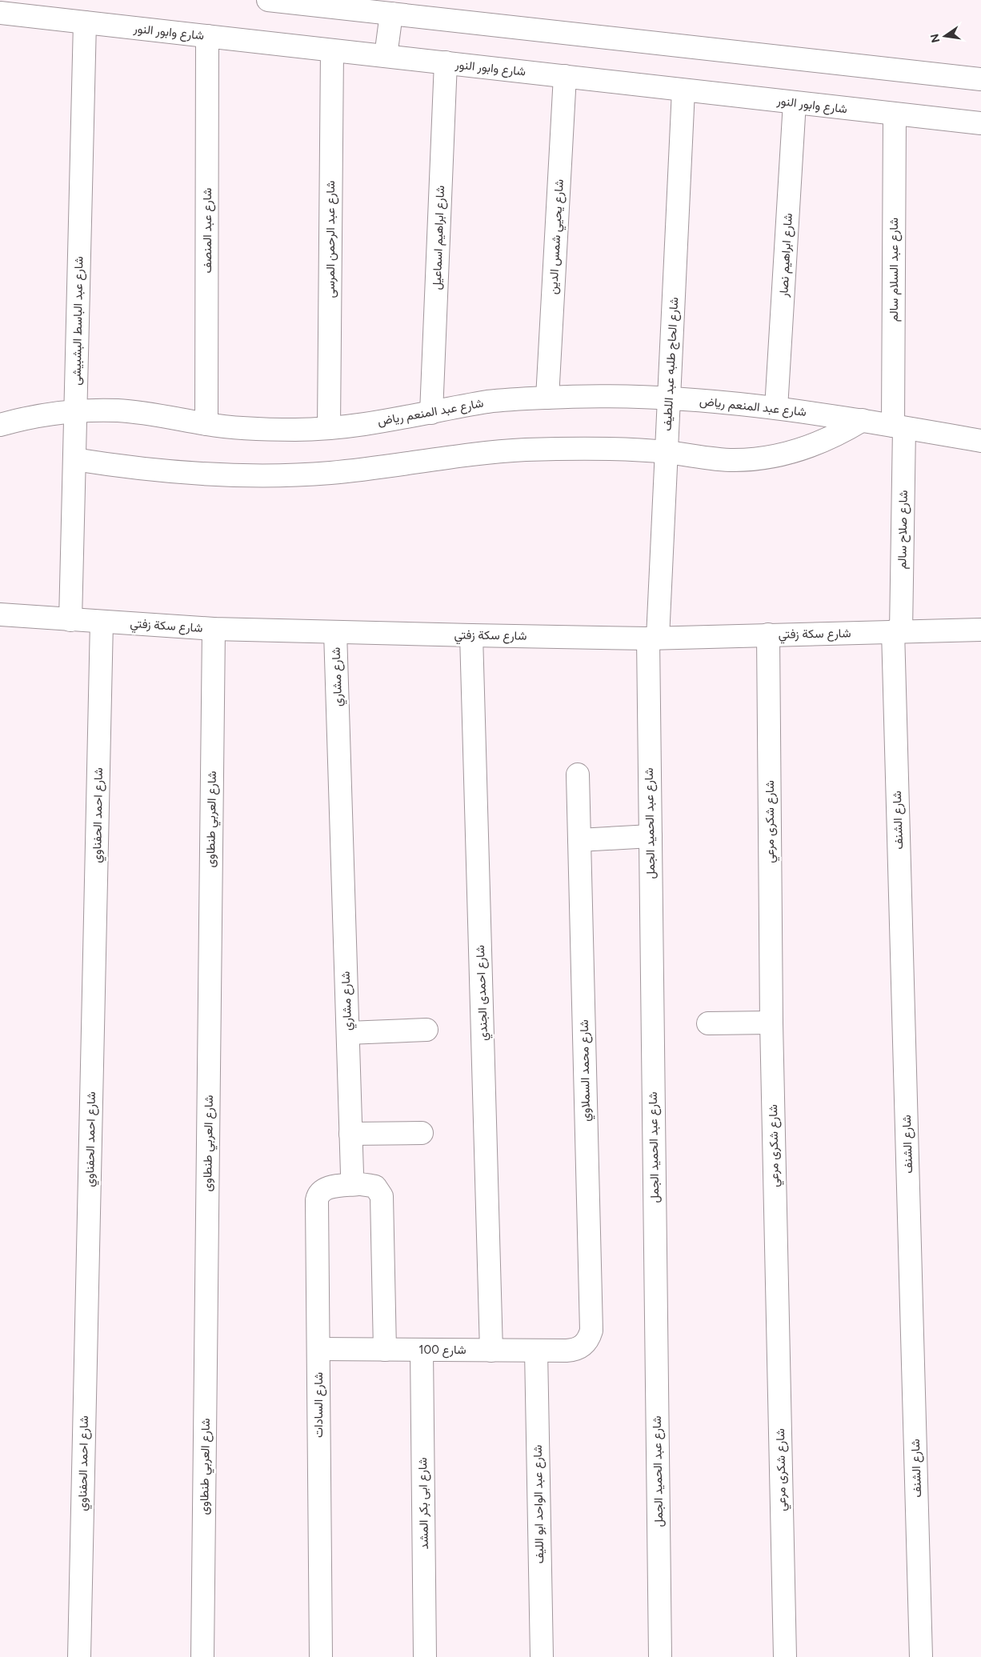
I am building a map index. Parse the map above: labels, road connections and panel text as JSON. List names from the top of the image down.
{
  "streets": {
    "street": [
      "شارع وابور النور",
      "شارع عبد المنصف",
      "شارع يحيي شمس الدين",
      "شارع ابراهيم اسماعيل",
      "شارع عبد الرحمن المرسى",
      "شارع ابراهيم نصار",
      "شارع عبد السلام سالم",
      "شارع عبد الباسط البشبيشى",
      "شارع الحاج طلبه عبد اللطيف",
      "شارع عبد المنعم رياض",
      "شارع صلاح سالم",
      "شارع سكة زفتي",
      "شارع مشاري",
      "شارع احمد الحفناوي",
      "شارع العربي طنطاوى",
      "شارع الشنف",
      "شارع شكرى مرعي",
      "شارع عبد الحميد الجمل",
      "شارع احمدى الجندي",
      "شارع محمد السملاوي",
      "شارع 100",
      "شارع السادات",
      "شارع ابى بكر المشد",
      "شارع عبد الواحد ابو الليف"
    ]
  },
  "crossings": [
    ["شارع وابور النور", "شارع عبد المنصف"],
    ["شارع وابور النور", "شارع يحيي شمس الدين"],
    ["شارع وابور النور", "شارع ابراهيم اسماعيل"],
    ["شارع وابور النور", "شارع عبد الرحمن المرسى"],
    ["شارع وابور النور", "شارع ابراهيم نصار"],
    ["شارع وابور النور", "شارع عبد السلام سالم"],
    ["شارع وابور النور", "شارع عبد الباسط البشبيشى"],
    ["شارع وابور النور", "شارع الحاج طلبه عبد اللطيف"],
    ["شارع عبد المنصف", "شارع عبد المنعم رياض"],
    ["شارع يحيي شمس الدين", "شارع عبد المنعم رياض"],
    ["شارع ابراهيم اسماعيل", "شارع عبد المنعم رياض"],
    ["شارع عبد الرحمن المرسى", "شارع عبد المنعم رياض"],
    ["شارع ابراهيم نصار", "شارع عبد المنعم رياض"],
    ["شارع عبد السلام سالم", "شارع عبد المنعم رياض"],
    ["شارع عبد السلام سالم", "شارع صلاح سالم"],
    ["شارع عبد الباسط البشبيشى", "شارع عبد المنعم رياض"],
    ["شارع عبد الباسط البشبيشى", "شارع سكة زفتي"],
    ["شارع الحاج طلبه عبد اللطيف", "شارع عبد المنعم رياض"],
    ["شارع الحاج طلبه عبد اللطيف", "شارع سكة زفتي"],
    ["شارع الحاج طلبه عبد اللطيف", "شارع عبد الحميد الجمل"],
    ["شارع عبد المنعم رياض", "شارع صلاح سالم"],
    ["شارع صلاح سالم", "شارع سكة زفتي"],
    ["شارع صلاح سالم", "شارع الشنف"],
    ["شارع سكة زفتي", "شارع مشاري"],
    ["شارع سكة زفتي", "شارع احمد الحفناوي"],
    ["شارع سكة زفتي", "شارع العربي طنطاوى"],
    ["شارع سكة زفتي", "شارع الشنف"],
    ["شارع سكة زفتي", "شارع شكرى مرعي"],
    ["شارع سكة زفتي", "شارع عبد الحميد الجمل"],
    ["شارع سكة زفتي", "شارع احمدى الجندي"],
    ["شارع مشاري", "شارع السادات"],
    ["شارع احمدى الجندي", "شارع 100"],
    ["شارع محمد السملاوي", "شارع 100"],
    ["شارع 100", "شارع السادات"],
    ["شارع 100", "شارع ابى بكر المشد"],
    ["شارع 100", "شارع عبد الواحد ابو الليف"]
  ],
  "north": "left"
}
